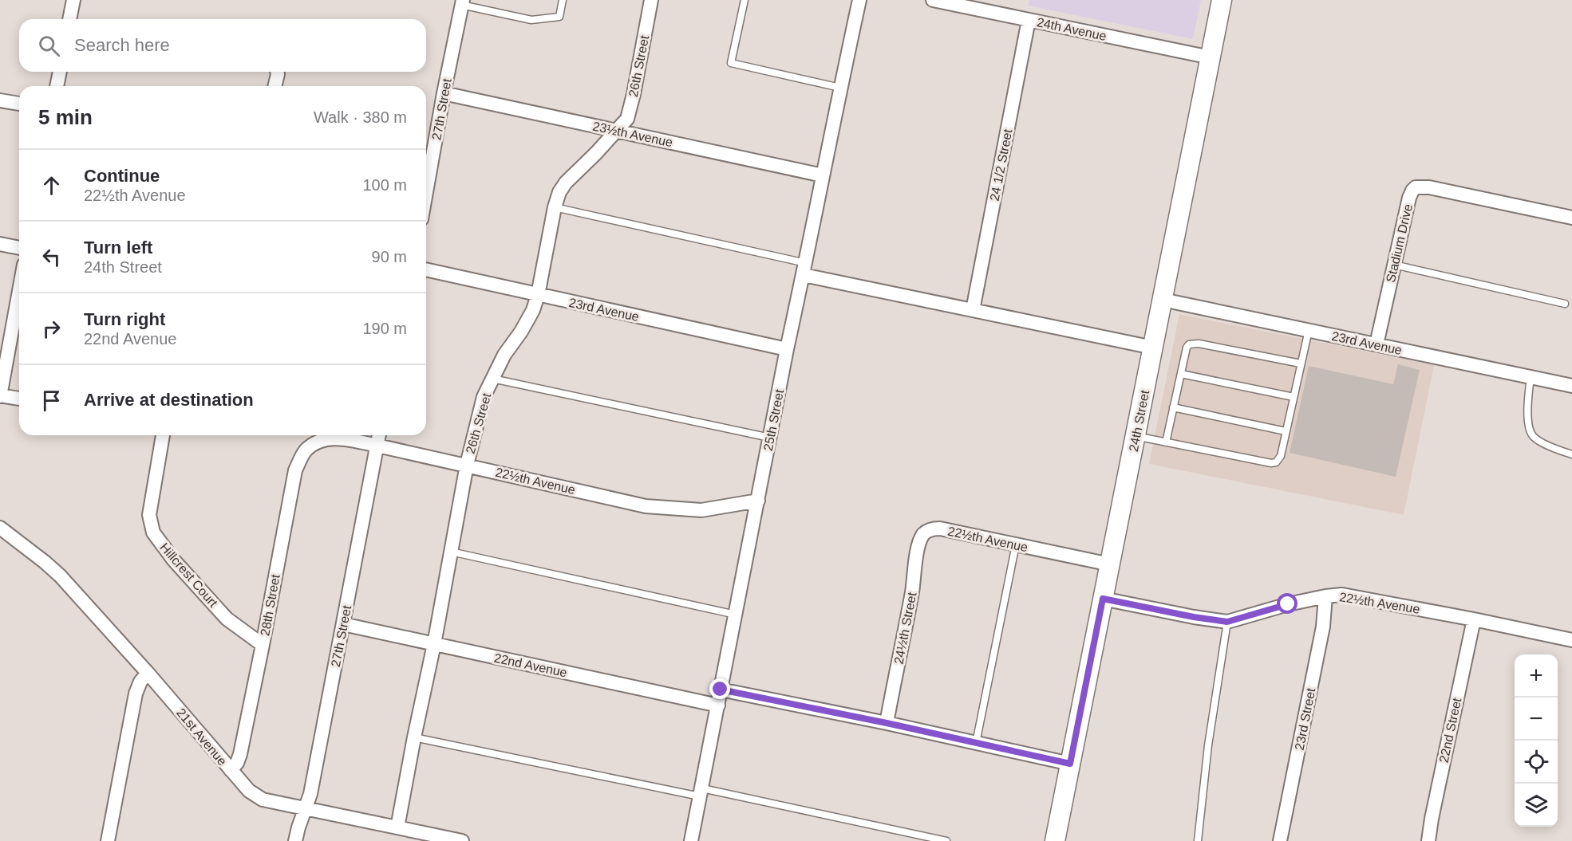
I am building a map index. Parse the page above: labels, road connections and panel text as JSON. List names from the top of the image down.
{
  "streets": {
    "street": [
      "24th Avenue",
      "26th Street",
      "27th Street",
      "23½th Avenue",
      "24 1/2 Street",
      "Stadium Drive",
      "23rd Avenue",
      "25th Street",
      "24th Street",
      "22½th Avenue",
      "Hillcrest Court",
      "28th Street",
      "24½th Street",
      "22nd Avenue",
      "23rd Street",
      "22nd Street",
      "21st Avenue"
    ]
  },
  "crossings": [
    ["24th Avenue", "24 1/2 Street"],
    ["24th Avenue", "24th Street"],
    ["26th Street", "23½th Avenue"],
    ["26th Street", "23rd Avenue"],
    ["26th Street", "22½th Avenue"],
    ["26th Street", "22nd Avenue"],
    ["26th Street", "21st Avenue"],
    ["27th Street", "23½th Avenue"],
    ["27th Street", "22½th Avenue"],
    ["27th Street", "22nd Avenue"],
    ["27th Street", "21st Avenue"],
    ["23½th Avenue", "25th Street"],
    ["Stadium Drive", "23rd Avenue"],
    ["23rd Avenue", "25th Street"],
    ["23rd Avenue", "24th Street"],
    ["25th Street", "22½th Avenue"],
    ["25th Street", "22nd Avenue"],
    ["24th Street", "22½th Avenue"],
    ["22½th Avenue", "28th Street"],
    ["22½th Avenue", "24½th Street"],
    ["22½th Avenue", "23rd Street"],
    ["22½th Avenue", "22nd Street"],
    ["Hillcrest Court", "28th Street"],
    ["28th Street", "21st Avenue"]
  ],
  "page": {
    "search": "Search here",
    "heading": ["5 min", "Walk · 380 m"],
    "list": [
      ["Continue", "22½th Avenue", "100 m"],
      ["Turn left", "24th Street", "90 m"],
      ["Turn right", "22nd Avenue", "190 m"],
      "Arrive at destination"
    ],
    "map_buttons": ["+", "−"]
  }
}
